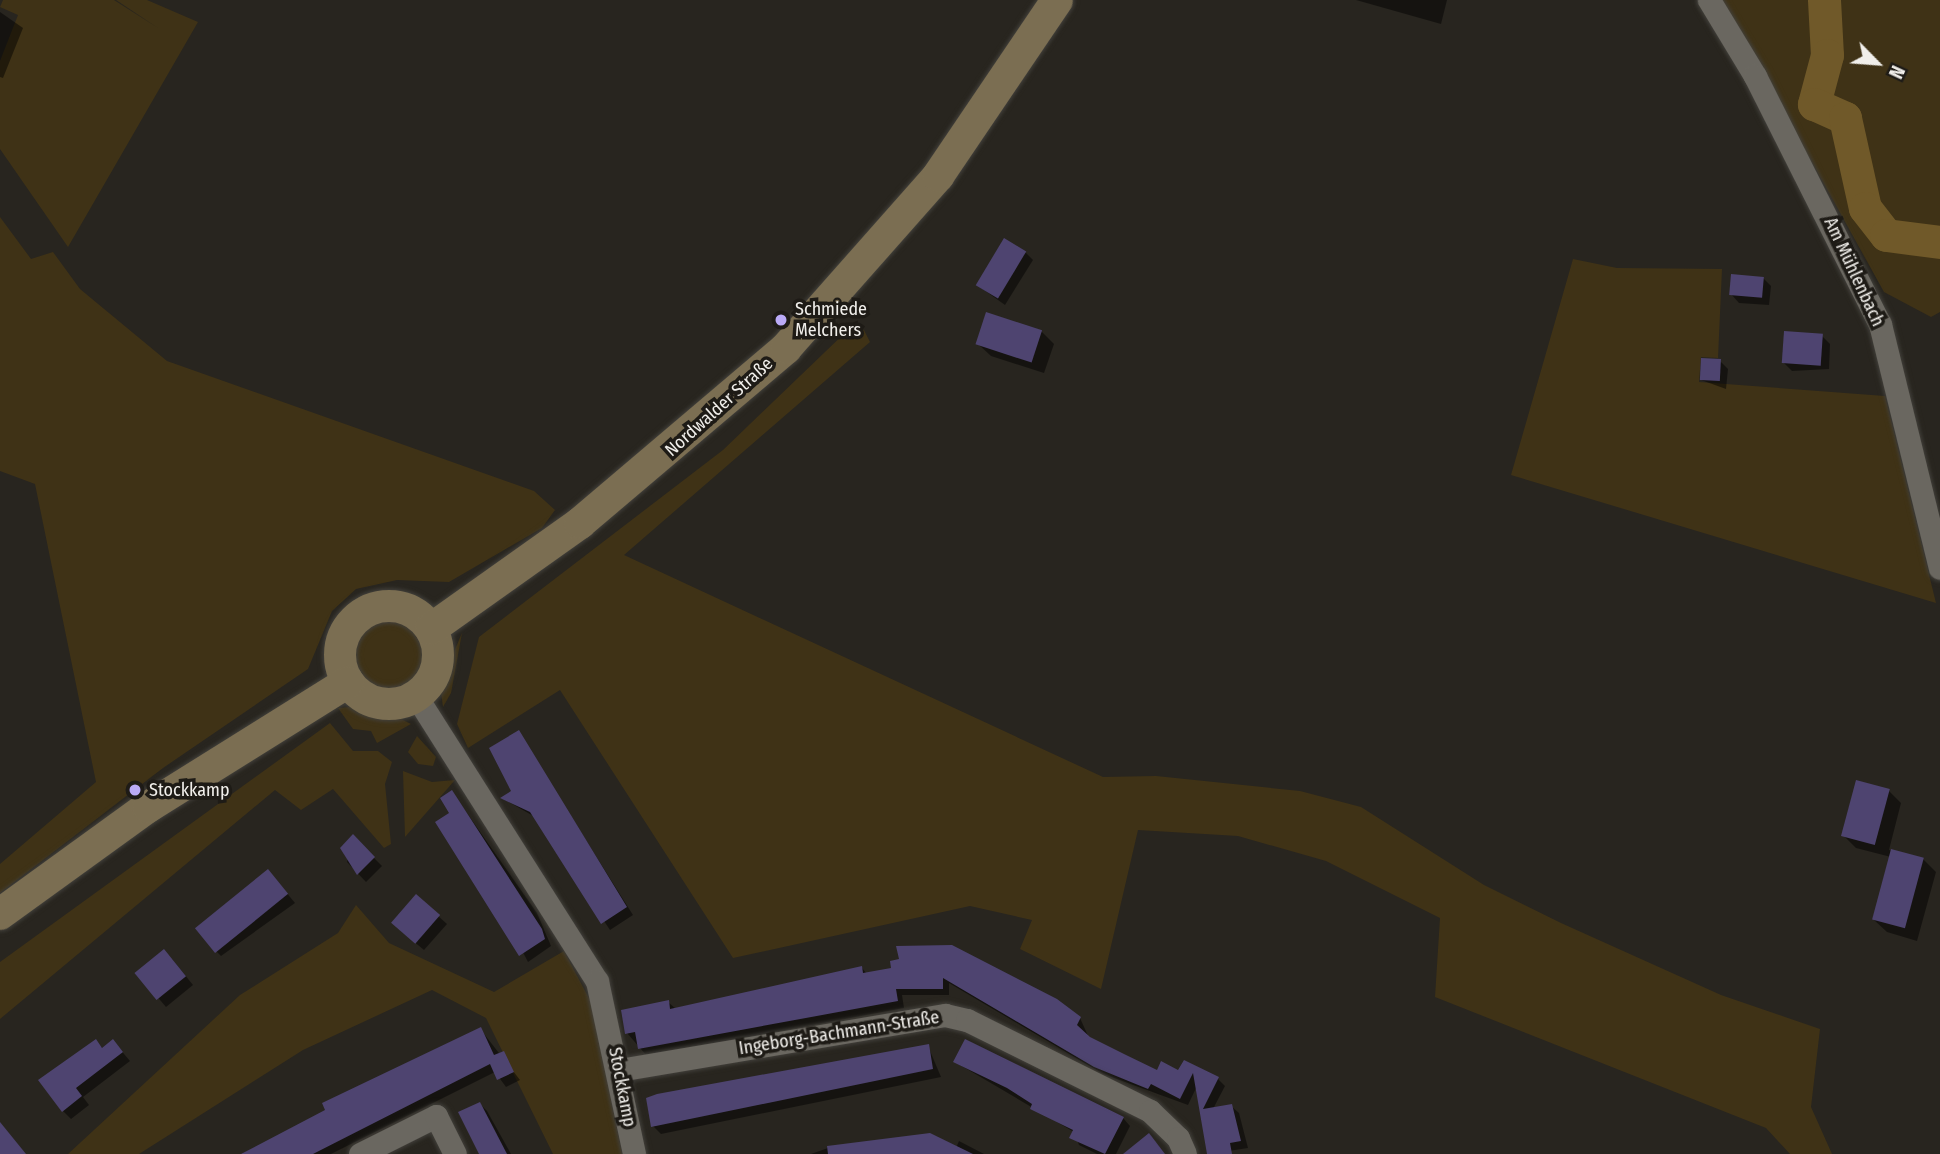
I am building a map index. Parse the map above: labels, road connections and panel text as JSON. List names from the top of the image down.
{
  "streets": {
    "main road": ["Nordwalder Straße"],
    "street": ["Am Mühlenbach", "Ingeborg-Bachmann-Straße", "Stockkamp"]
  },
  "crossings": [
    ["Nordwalder Straße", "Stockkamp"],
    ["Ingeborg-Bachmann-Straße", "Stockkamp"]
  ],
  "places": ["Schmiede Melchers", "Stockkamp"],
  "north": "bottom right"
}
